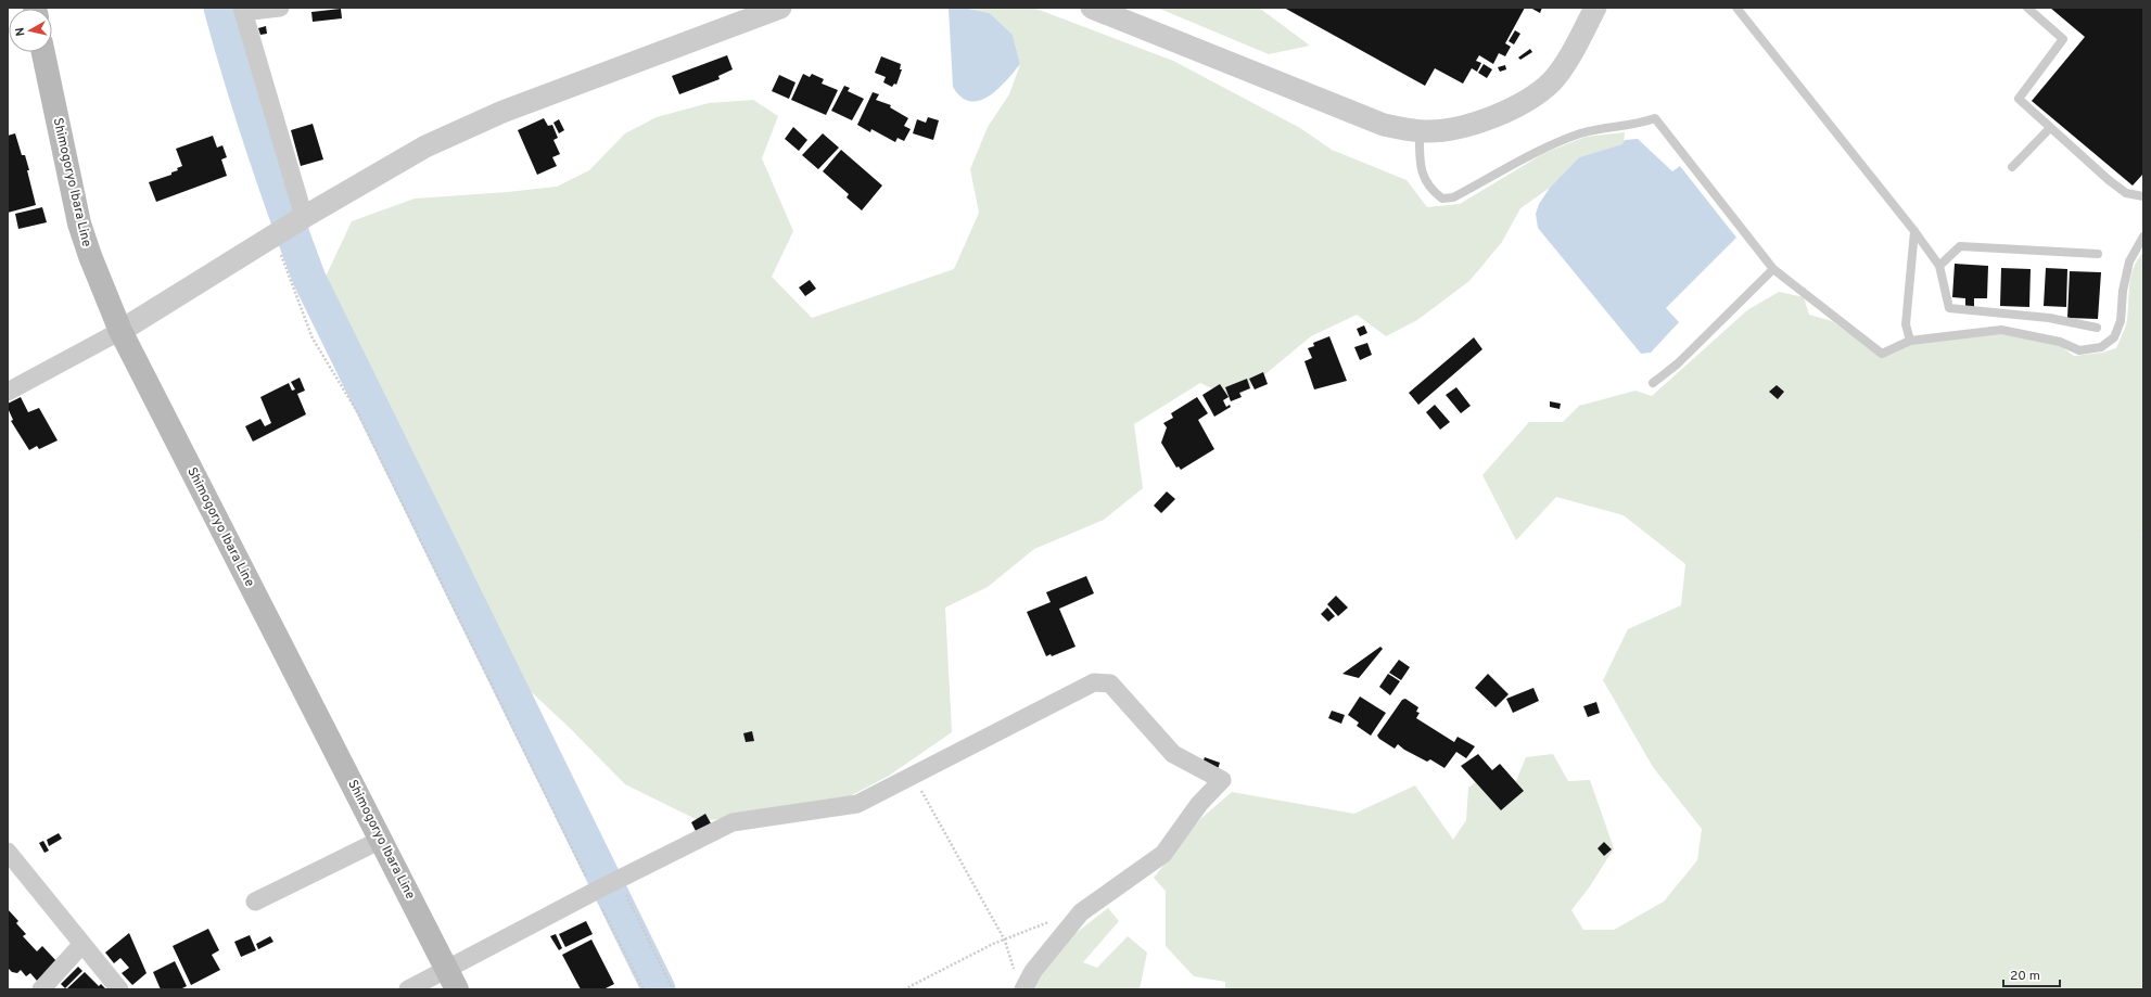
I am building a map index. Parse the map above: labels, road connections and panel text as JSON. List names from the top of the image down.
{
  "streets": {
    "main road": ["Shimogoryo Ibara Line"]
  },
  "scale_bar": "20 m",
  "north": "left"
}
